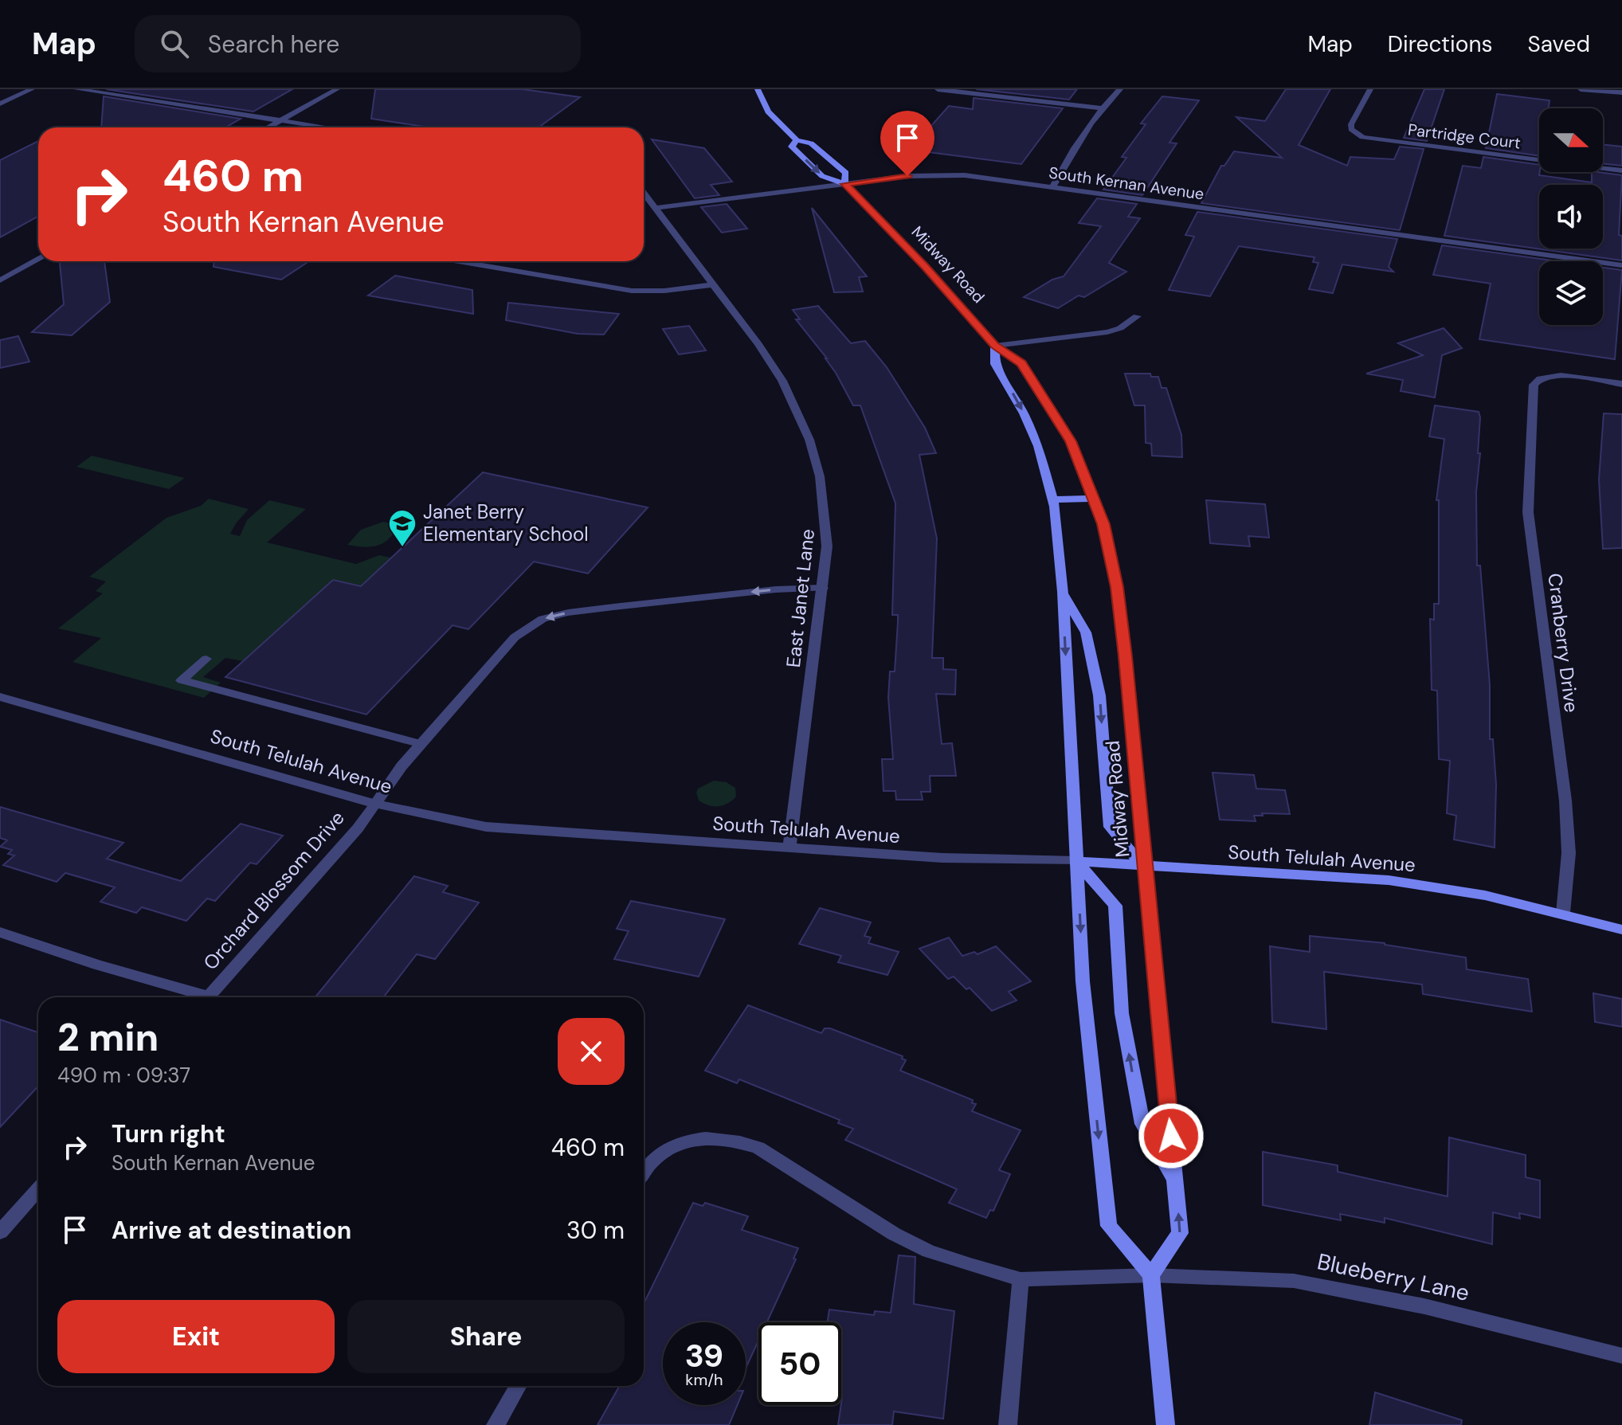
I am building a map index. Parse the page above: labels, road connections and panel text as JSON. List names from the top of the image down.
{
  "streets": {
    "main road": ["Midway Road", "South Telulah Avenue"],
    "street": [
      "Partridge Court",
      "South Kernan Avenue",
      "East Janet Lane",
      "Cranberry Drive",
      "Orchard Blossom Drive",
      "Blueberry Lane"
    ]
  },
  "crossings": [
    ["South Kernan Avenue", "Midway Road"],
    ["South Kernan Avenue", "East Janet Lane"],
    ["Midway Road", "South Telulah Avenue"],
    ["Midway Road", "Blueberry Lane"],
    ["East Janet Lane", "South Telulah Avenue"],
    ["East Janet Lane", "Orchard Blossom Drive"],
    ["Cranberry Drive", "South Telulah Avenue"],
    ["South Telulah Avenue", "Orchard Blossom Drive"]
  ],
  "one_way": ["Orchard Blossom Drive"],
  "places": {
    "school or university": ["Janet Berry Elementary School"]
  },
  "north": "right",
  "page": {
    "header": "Map",
    "search": "Search here",
    "nav": ["Map", "Directions", "Saved"],
    "turn": ["460 m", "South Kernan Avenue"],
    "heading": ["2 min", "490 m · 09:37"],
    "list": [
      {
        "name": "Turn right",
        "note": "South Kernan Avenue",
        "value": "460 m"
      },
      {
        "name": "Arrive at destination",
        "value": "30 m"
      }
    ],
    "buttons": ["Exit", "Share"],
    "speed": "39 km/h",
    "limit": "50"
  }
}
